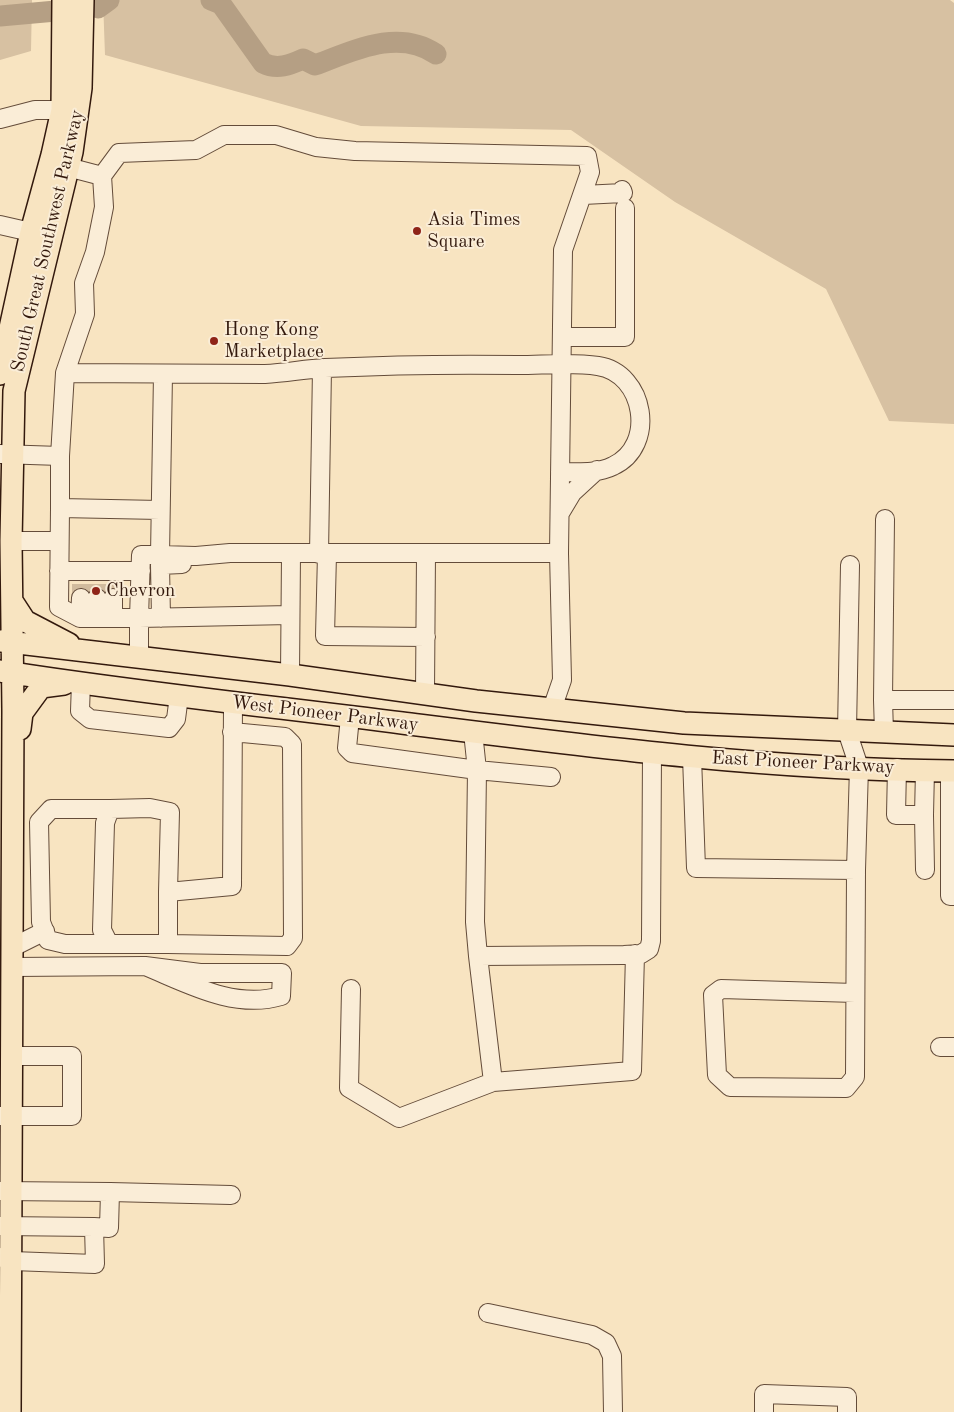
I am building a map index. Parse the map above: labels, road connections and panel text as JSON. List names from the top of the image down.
{
  "streets": {
    "main road": ["South Great Southwest Parkway", "West Pioneer Parkway", "East Pioneer Parkway"]
  },
  "crossings": [
    ["South Great Southwest Parkway", "West Pioneer Parkway"],
    ["West Pioneer Parkway", "East Pioneer Parkway"]
  ],
  "places": ["Asia Times Square", "Hong Kong Marketplace", "Chevron"]
}
